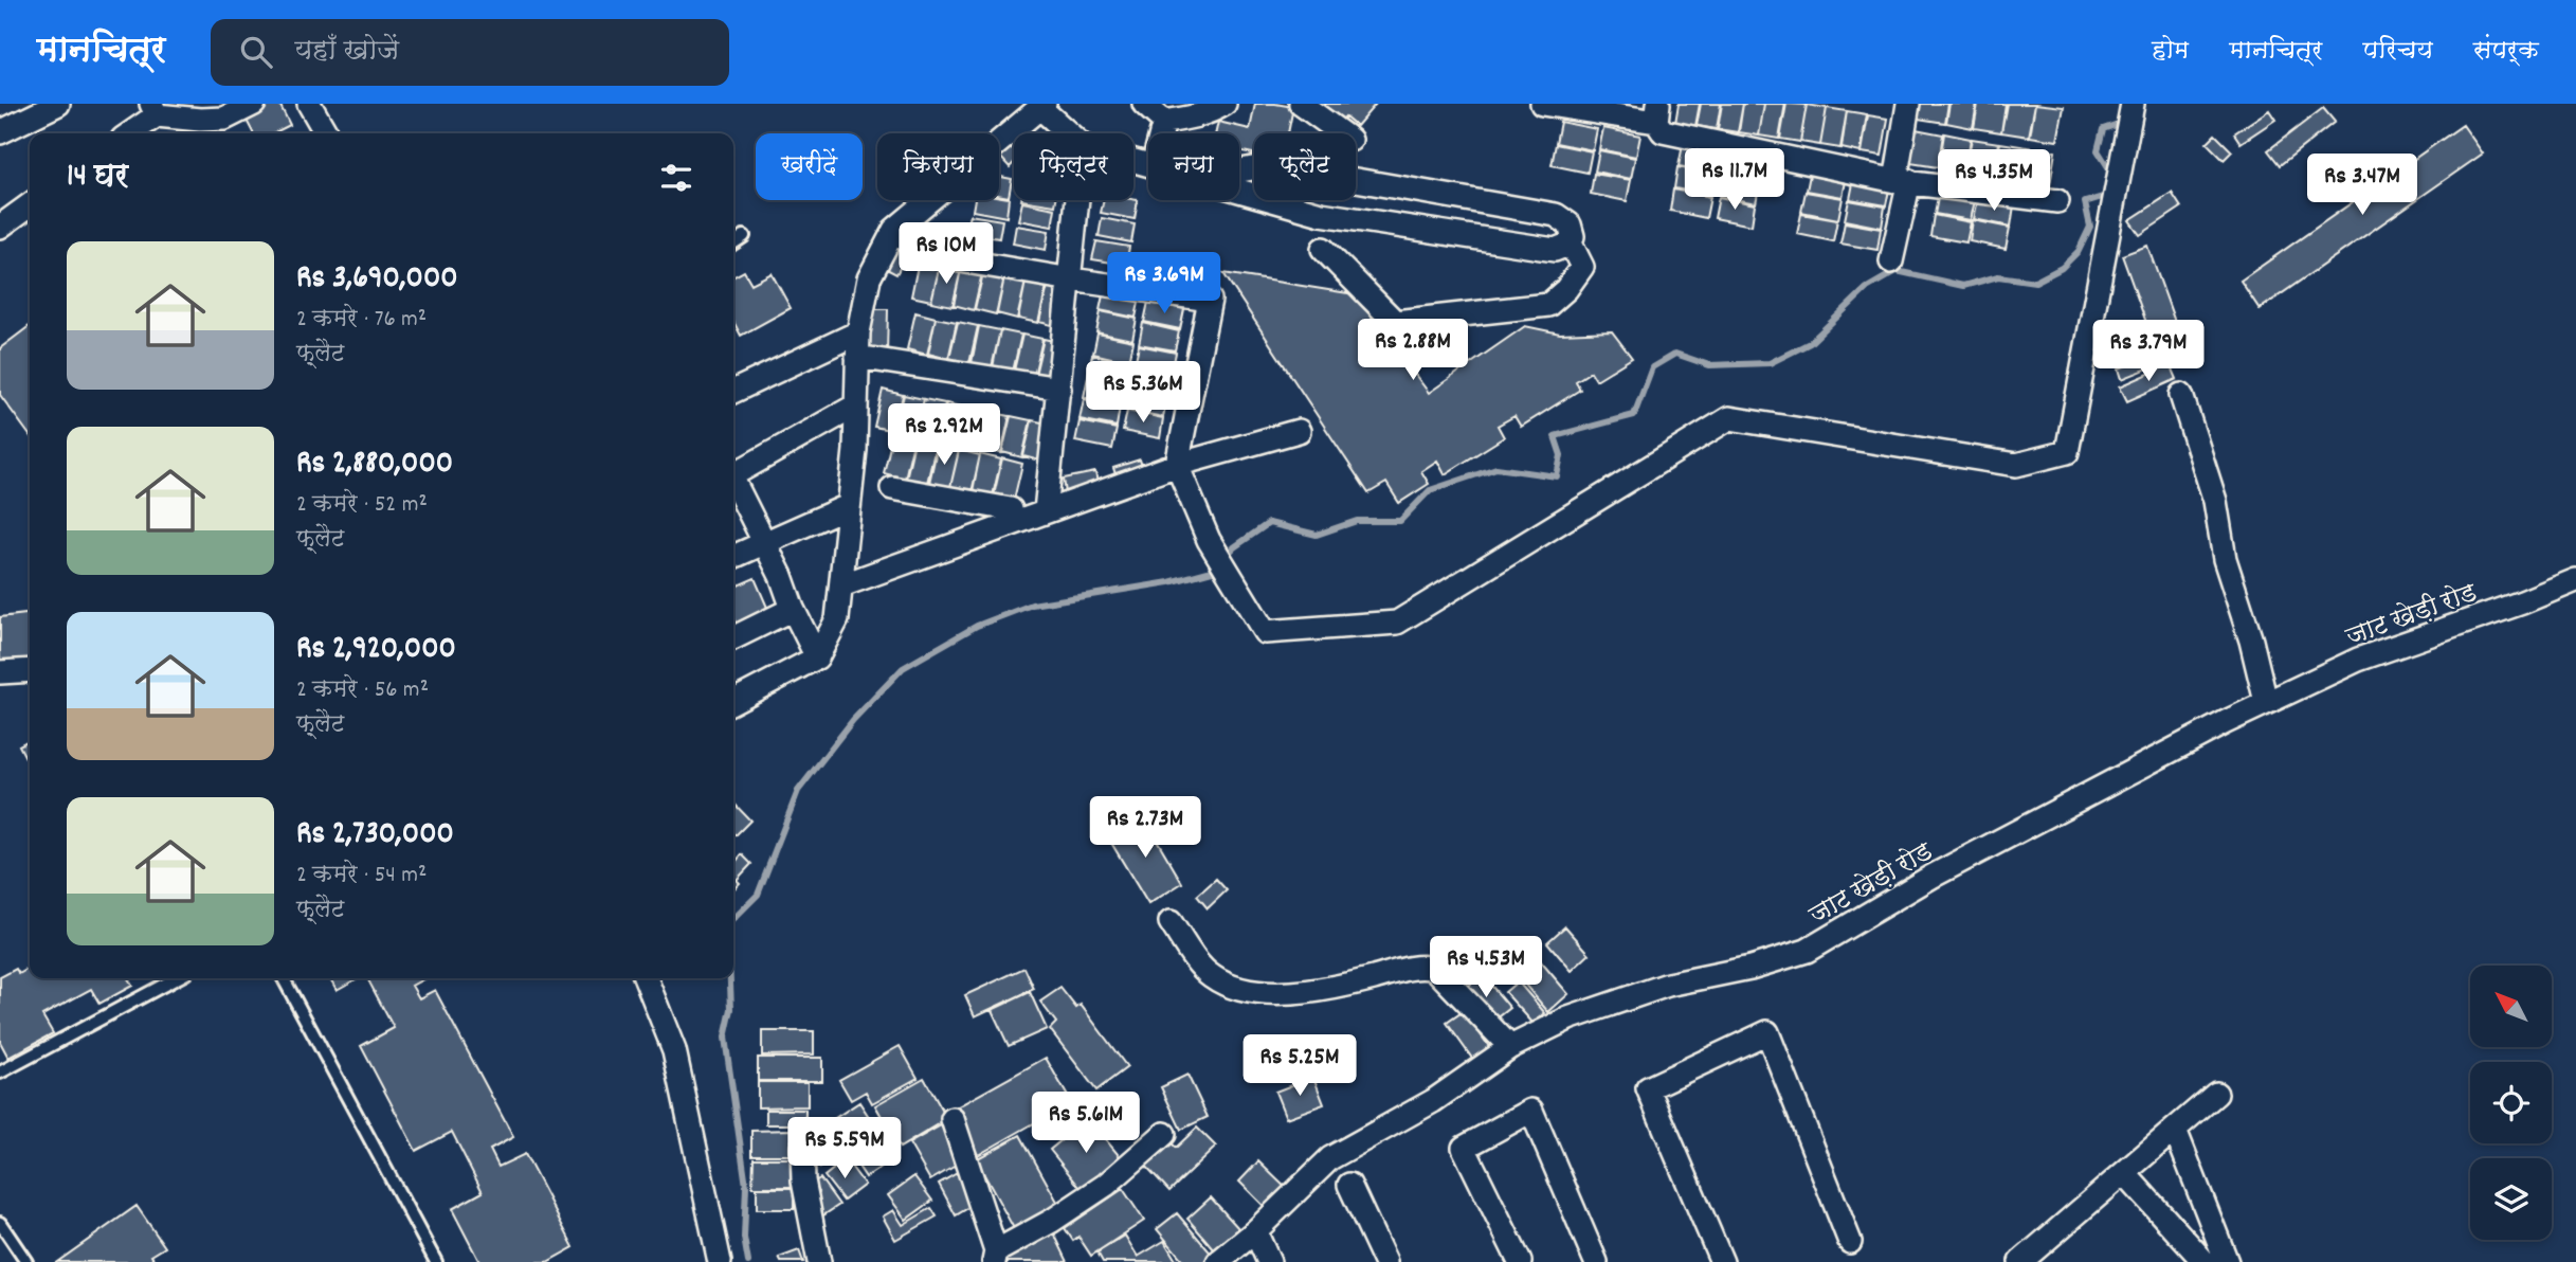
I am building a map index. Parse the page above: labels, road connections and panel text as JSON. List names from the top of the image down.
{
  "streets": {
    "street": ["जाट खेड़ी रोड"]
  },
  "north": "top left",
  "page": {
    "header": "मानचित्र",
    "search": "यहाँ खोजें",
    "nav": [
      "होम",
      "मानचित्र",
      "परिचय",
      "संपर्क"
    ],
    "chip": [
      "खरीदें",
      "किराया",
      "फ़िल्टर",
      "नया",
      "फ़्लैट"
    ],
    "heading": "14 घर",
    "price": [
      "Rs 11.7M",
      "Rs 4.35M",
      "Rs 3.47M",
      "Rs 10M",
      "Rs 3.69M",
      "Rs 2.88M",
      "Rs 3.79M",
      "Rs 5.36M",
      "Rs 2.92M",
      "Rs 2.73M",
      "Rs 4.53M",
      "Rs 5.25M",
      "Rs 5.61M",
      "Rs 5.59M"
    ],
    "list": [
      {
        "name": "Rs 3,690,000",
        "note": "2 कमरे · 76 m² · फ़्लैट"
      },
      {
        "name": "Rs 2,880,000",
        "note": "2 कमरे · 52 m² · फ़्लैट"
      },
      {
        "name": "Rs 2,920,000",
        "note": "2 कमरे · 56 m² · फ़्लैट"
      },
      {
        "name": "Rs 2,730,000",
        "note": "2 कमरे · 54 m² · फ़्लैट"
      }
    ]
  }
}
